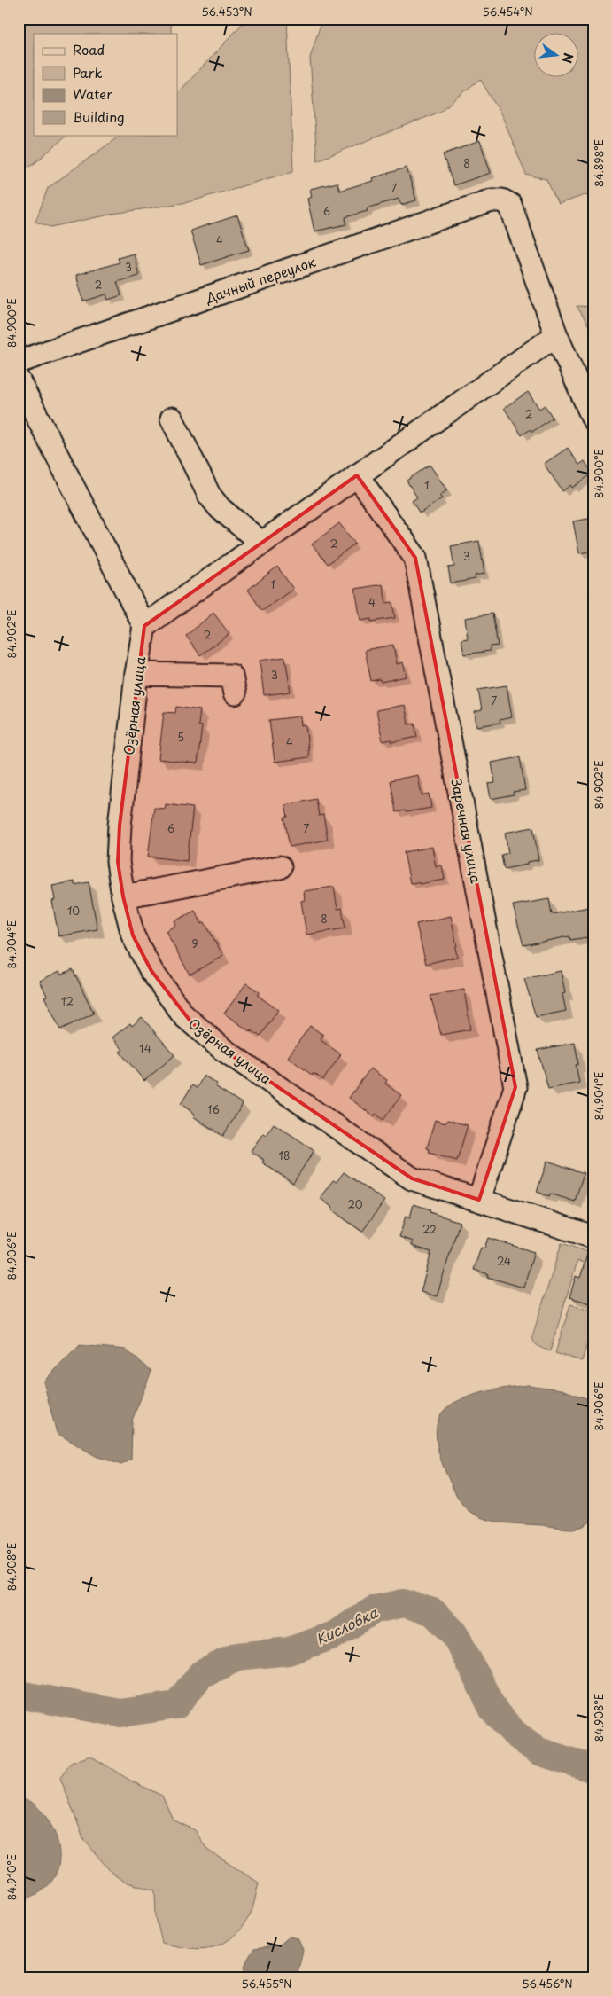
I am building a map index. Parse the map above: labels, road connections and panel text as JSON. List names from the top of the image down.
{
  "streets": {
    "street": ["Дачный переулок", "Озёрная улица", "Заречная улица"]
  },
  "crossings": [
    ["Озёрная улица", "Заречная улица"]
  ],
  "water": ["Кисловка"],
  "house_numbers": [
    "8",
    "7",
    "6",
    "4",
    "3",
    "2",
    "2",
    "1",
    "2",
    "3",
    "1",
    "4",
    "2",
    "3",
    "7",
    "5",
    "4",
    "6",
    "7",
    "10",
    "8",
    "9",
    "12",
    "14",
    "16",
    "18",
    "20",
    "22",
    "24"
  ],
  "legend": [
    "Road",
    "Park",
    "Water",
    "Building"
  ],
  "north": "right",
  "coordinates": [
    "56.453°N",
    "56.454°N",
    "84.898°E",
    "84.900°E",
    "84.902°E",
    "84.904°E",
    "84.906°E",
    "84.908°E",
    "84.910°E",
    "56.455°N",
    "56.456°N"
  ]
}
